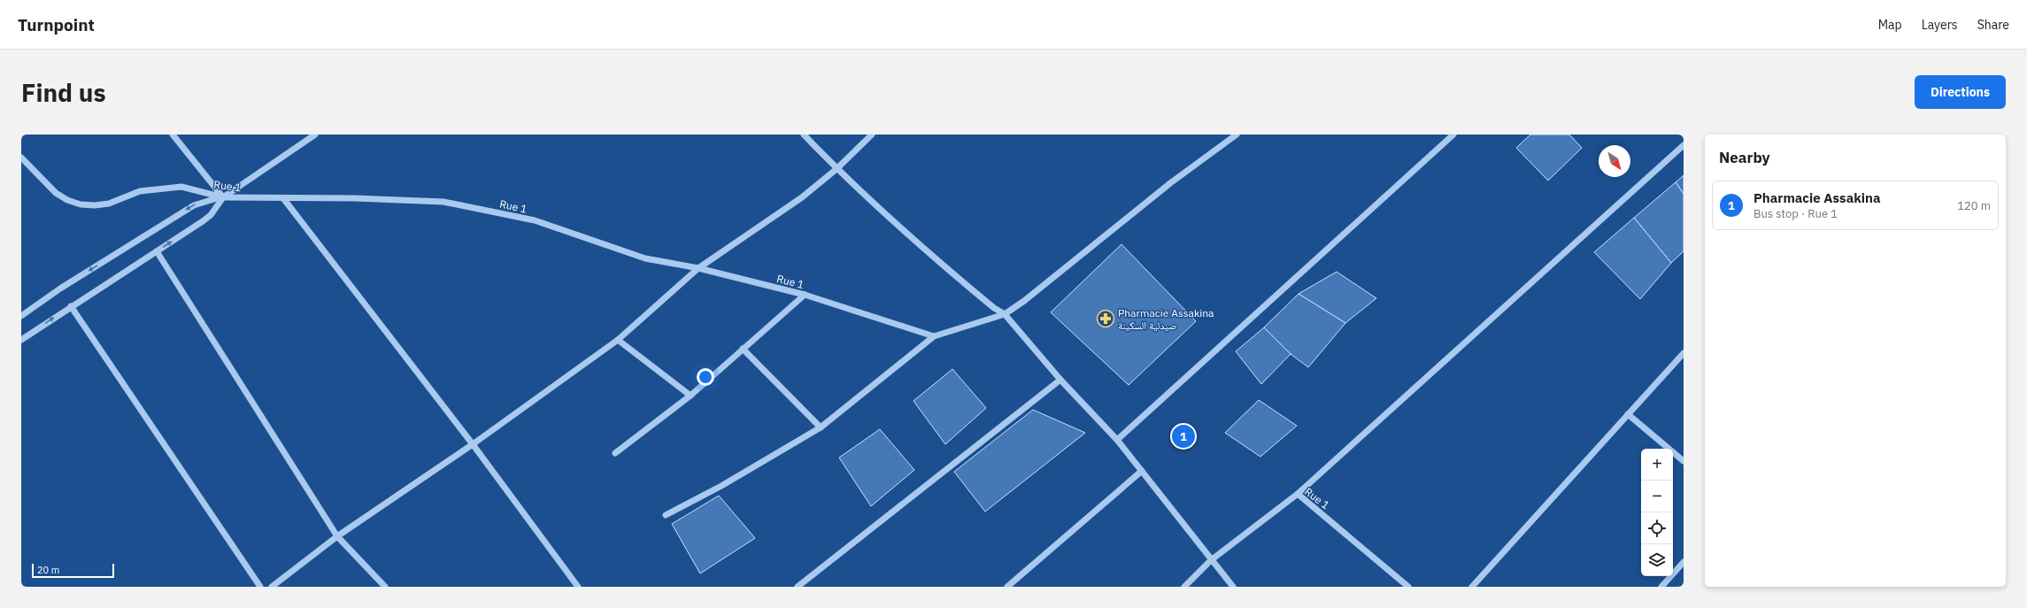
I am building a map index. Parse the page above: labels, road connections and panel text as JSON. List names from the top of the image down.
{
  "streets": {
    "street": ["Rue 1"]
  },
  "places": {
    "pharmacy": ["Pharmacie Assakina صيدلية السكينة"]
  },
  "scale_bar": "20 m",
  "north": "bottom right",
  "page": {
    "header": "Turnpoint",
    "nav": ["Map", "Layers", "Share"],
    "buttons": "Directions",
    "title": "Find us",
    "heading": "Nearby",
    "list": [
      {
        "mark": "1",
        "name": "Pharmacie Assakina",
        "note": "Bus stop · Rue 1",
        "value": "120 m"
      }
    ],
    "pins": "1",
    "map_buttons": ["+", "−"],
    "scale": "20 m"
  }
}
